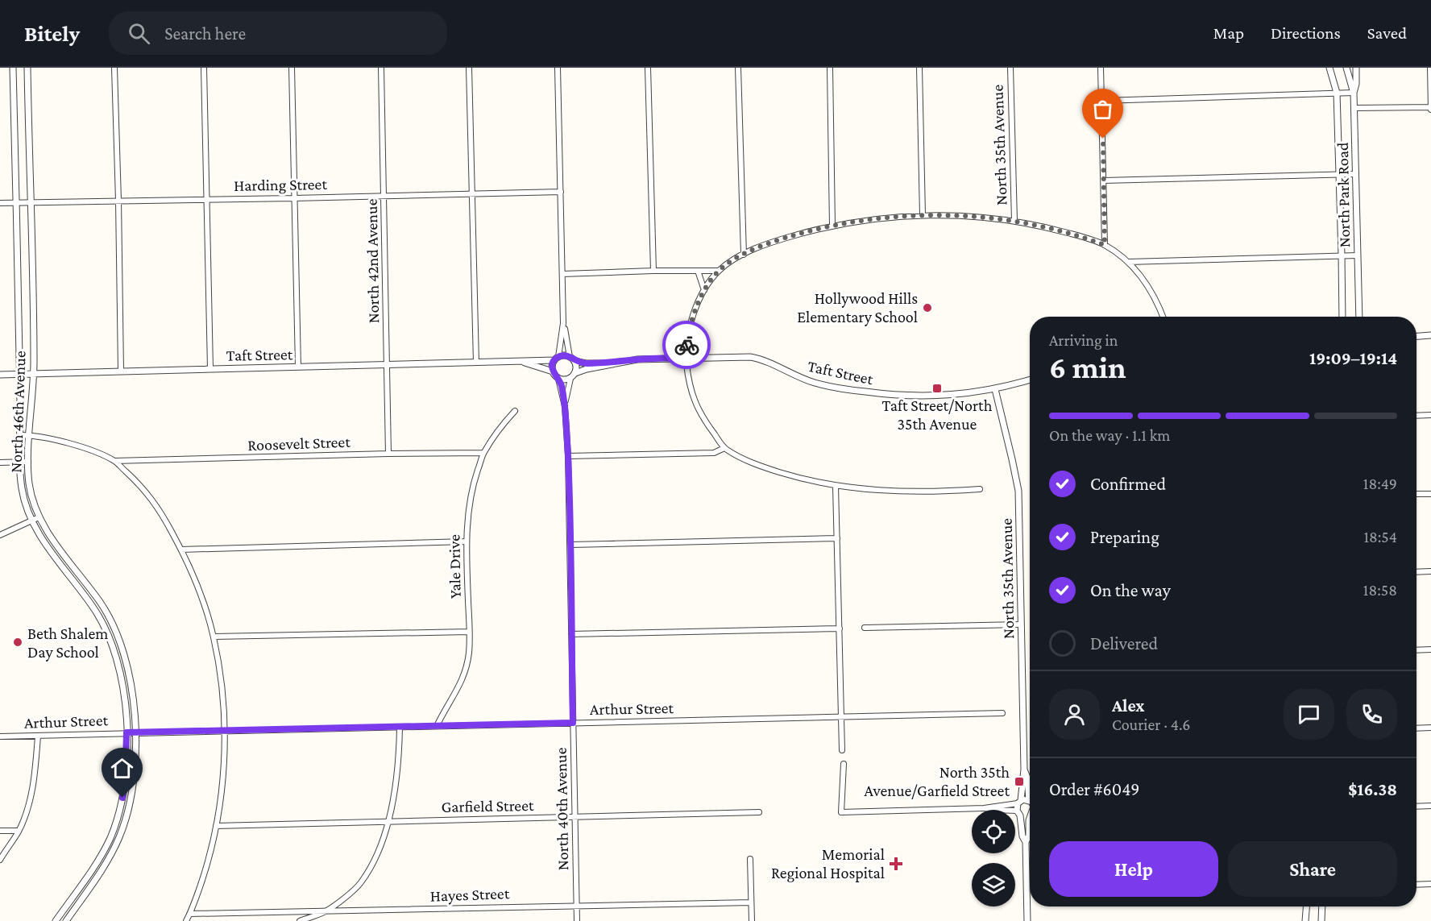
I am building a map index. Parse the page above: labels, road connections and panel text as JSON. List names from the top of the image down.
{
  "streets": {
    "street": [
      "North 35th Avenue",
      "Harding Street",
      "North Park Road",
      "North 42nd Avenue",
      "Taft Street",
      "North 46th Avenue",
      "Roosevelt Street",
      "Yale Drive",
      "Arthur Street",
      "Garfield Street",
      "North 40th Avenue",
      "Hayes Street"
    ]
  },
  "crossings": [
    ["North 35th Avenue", "Taft Street"],
    ["Harding Street", "North 42nd Avenue"],
    ["Harding Street", "North 46th Avenue"],
    ["North 42nd Avenue", "Taft Street"],
    ["North 42nd Avenue", "Roosevelt Street"],
    ["Taft Street", "North 46th Avenue"],
    ["Taft Street", "North 40th Avenue"],
    ["North 46th Avenue", "Arthur Street"],
    ["Roosevelt Street", "Yale Drive"],
    ["Yale Drive", "Arthur Street"],
    ["Arthur Street", "North 40th Avenue"],
    ["Garfield Street", "North 40th Avenue"],
    ["North 40th Avenue", "Hayes Street"]
  ],
  "places": {
    "other": ["Hollywood Hills Elementary School", "Beth Shalem Day School"],
    "transit": ["Taft Street/North 35th Avenue", "North 35th Avenue/Garfield Street"],
    "health": ["Memorial Regional Hospital"]
  },
  "page": {
    "header": "Bitely",
    "search": "Search here",
    "nav": ["Map", "Directions", "Saved"],
    "heading": ["6 min", "Arriving in", "19:09–19:14"],
    "panel": [
      "Alex",
      "Courier · 4.6",
      "Order #6049",
      "$16.38"
    ],
    "bar": "On the way · 1.1 km",
    "list": [
      ["Confirmed", "18:49"],
      ["Preparing", "18:54"],
      ["On the way", "18:58"],
      "Delivered"
    ],
    "buttons": ["Help", "Share"]
  }
}
